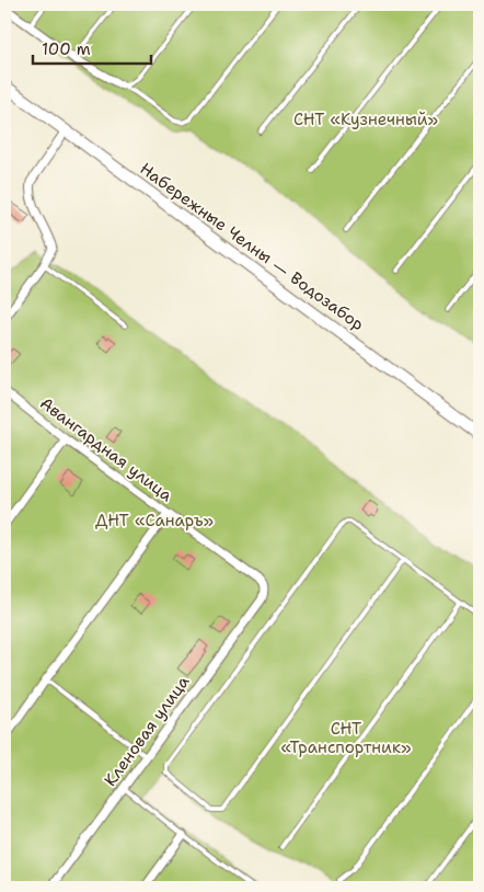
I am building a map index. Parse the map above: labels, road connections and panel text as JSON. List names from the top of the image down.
{
  "streets": {
    "main road": ["Набережные Челны — Водозабор"],
    "street": ["Авангардная улица", "Кленовая улица"]
  },
  "crossings": [
    ["Авангардная улица", "Кленовая улица"]
  ],
  "parks": ["СНТ «Кузнечный»", "ДНТ «Санаръ»", "СНТ «Транспортник»"],
  "scale_bar": "100 m"
}
